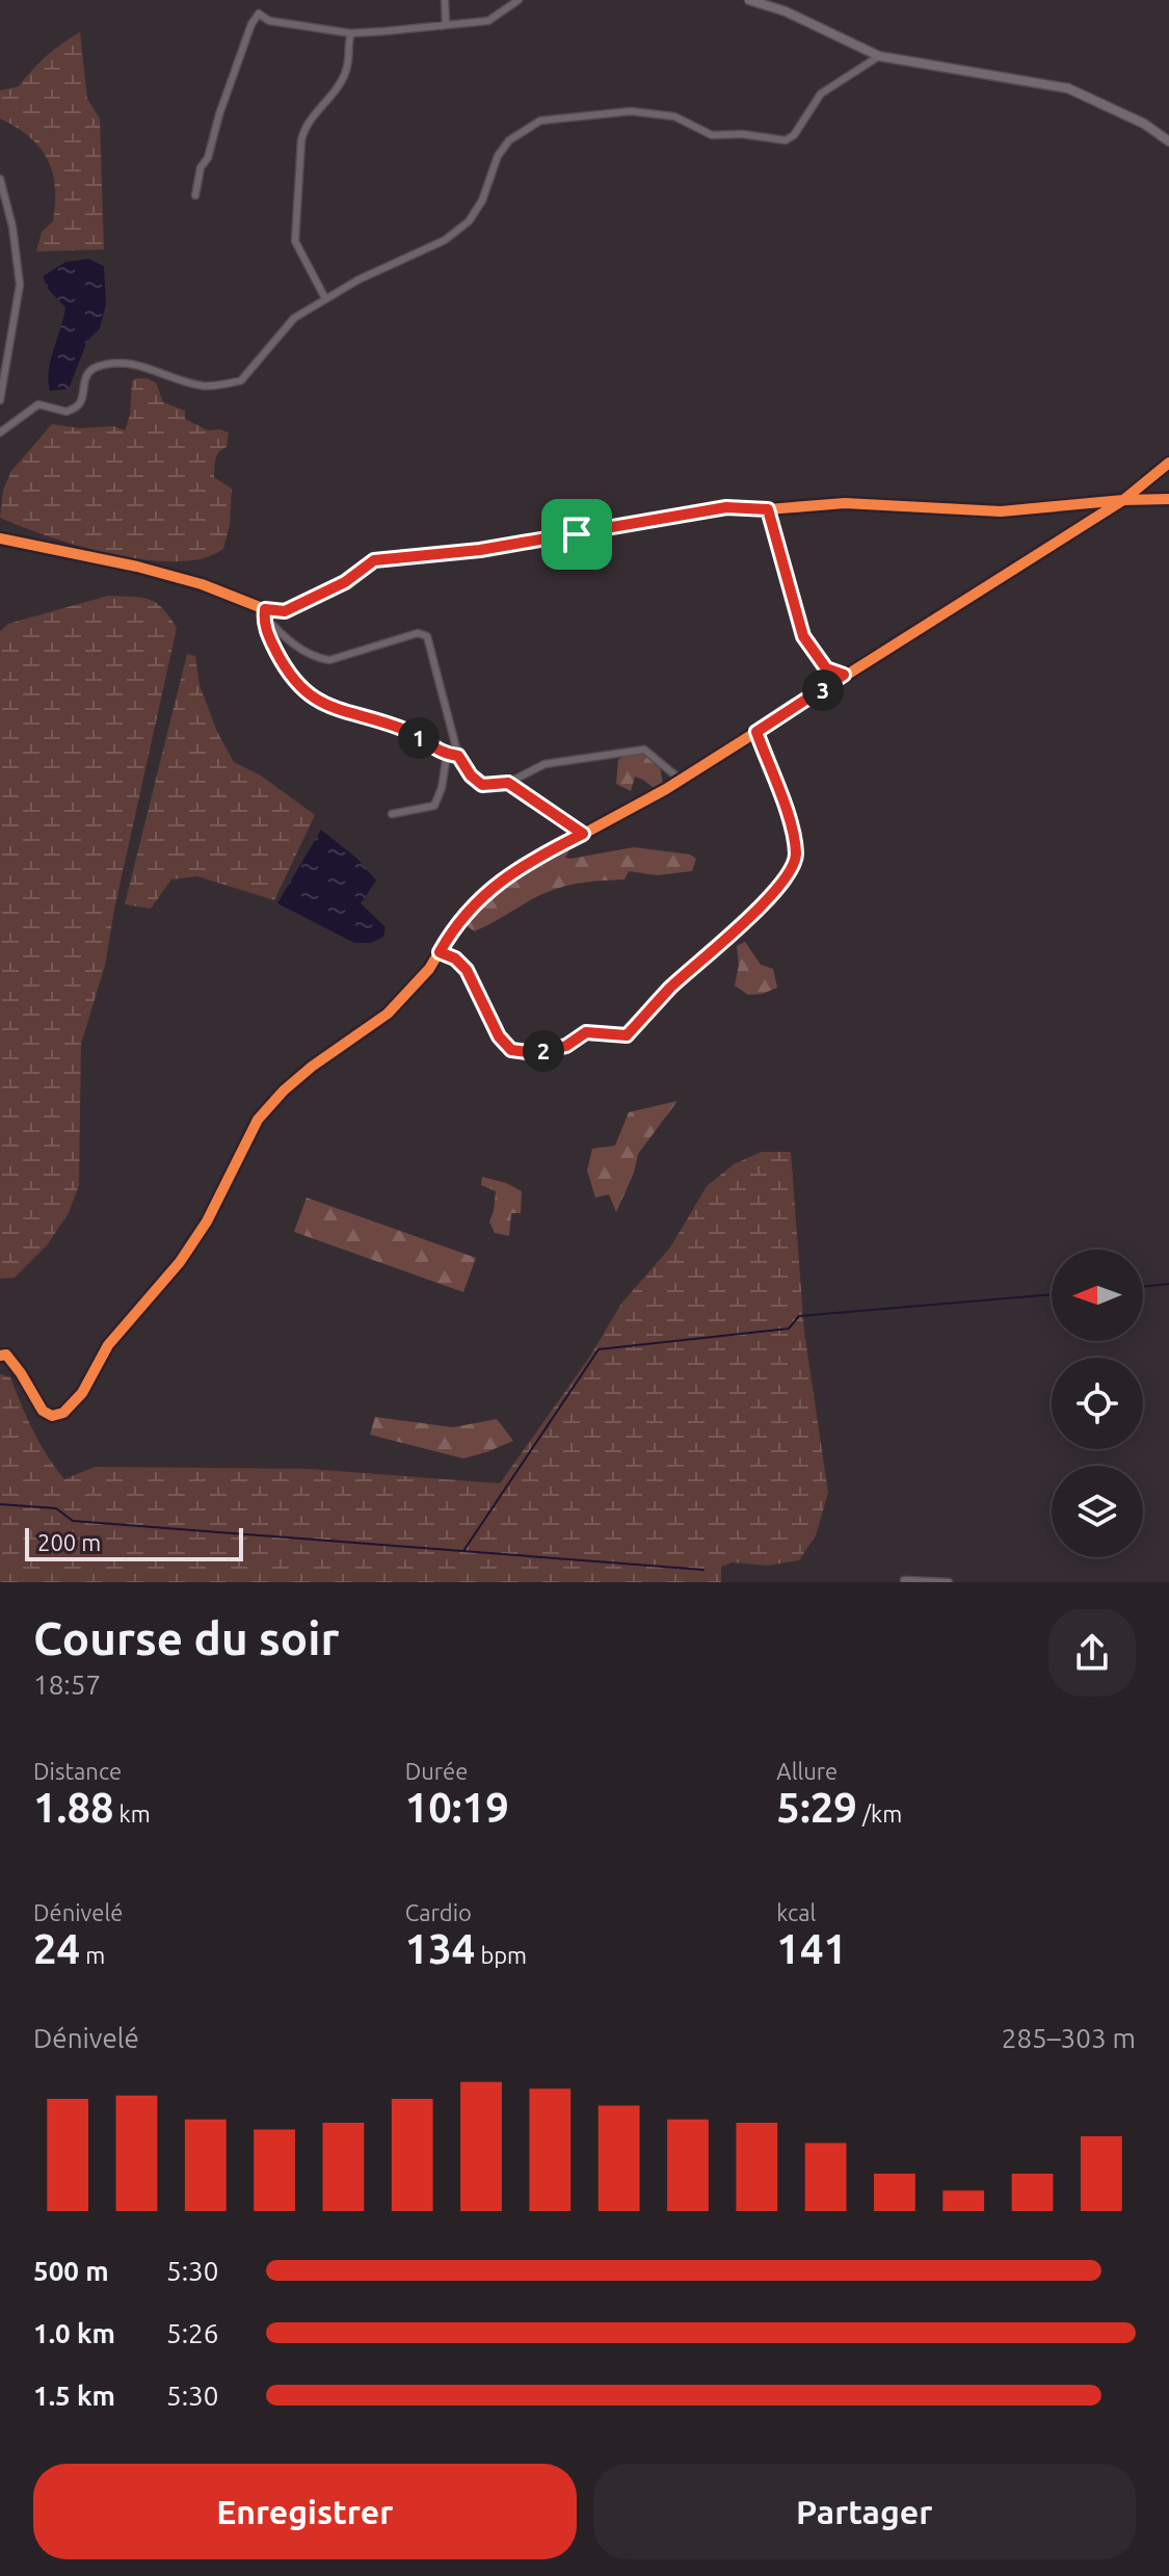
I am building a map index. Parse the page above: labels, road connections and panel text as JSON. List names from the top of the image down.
{
  "scale_bar": "200 m",
  "north": "left",
  "page": {
    "pins": ["3", "1", "2"],
    "scale": "200 m",
    "heading": ["Course du soir", "18:57"],
    "stats": [
      ["Distance", "1.88 km"],
      ["Durée", "10:19"],
      ["Allure", "5:29 /km"],
      ["Dénivelé", "24 m"],
      ["Cardio", "134 bpm"],
      ["kcal", "141"]
    ],
    "chart": ["Dénivelé", "285–303 m"],
    "list": [
      {
        "name": "500 m",
        "note": "5:30"
      },
      {
        "name": "1.0 km",
        "note": "5:26"
      },
      {
        "name": "1.5 km",
        "note": "5:30"
      }
    ],
    "buttons": ["Enregistrer", "Partager"]
  }
}
